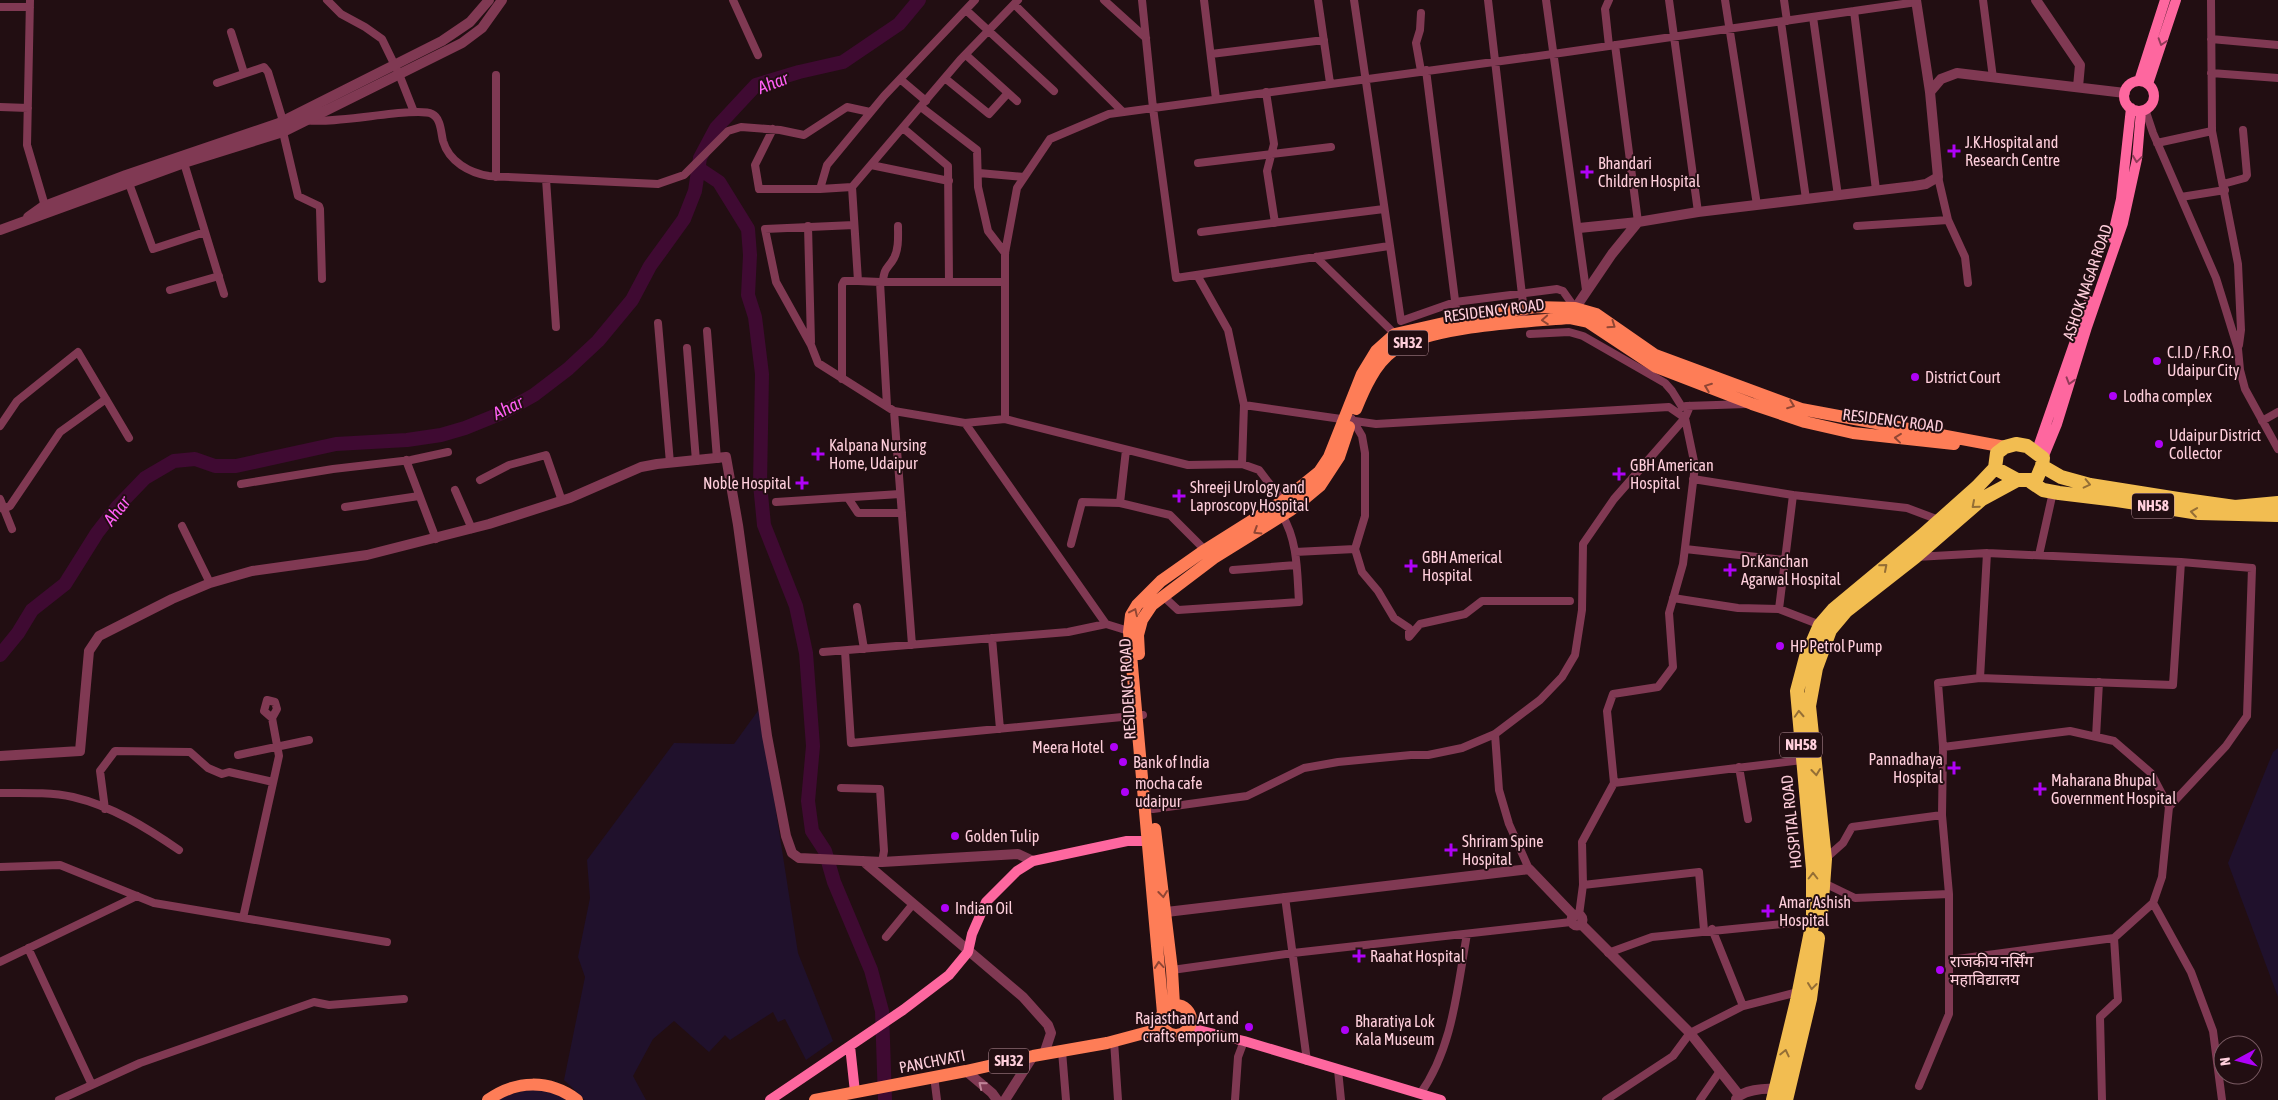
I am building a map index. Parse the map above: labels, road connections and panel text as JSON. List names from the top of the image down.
{
  "streets": {
    "highway": ["NH58", "HOSPITAL ROAD"],
    "main road": ["RESIDENCY ROAD", "SH32", "PANCHVATI"]
  },
  "crossings": [
    ["RESIDENCY ROAD", "SH32"],
    ["RESIDENCY ROAD", "NH58"],
    ["RESIDENCY ROAD", "HOSPITAL ROAD"],
    ["SH32", "PANCHVATI"],
    ["NH58", "HOSPITAL ROAD"]
  ],
  "water": ["Ahar"],
  "places": {
    "health": [
      "J.K.Hospital and Research Centre",
      "Bhandari Children Hospital",
      "Kalpana Nursing Home, Udaipur",
      "GBH American Hospital",
      "Noble Hospital",
      "Shreeji Urology and Laproscopy Hospital",
      "GBH Americal Hospital",
      "Dr.Kanchan Agarwal Hospital",
      "Pannadhaya Hospital",
      "Maharana Bhupal Government Hospital",
      "Shriram Spine Hospital",
      "Amar Ashish Hospital",
      "Raahat Hospital"
    ],
    "other": [
      "C.I.D / F.R.O. Udaipur City",
      "District Court",
      "Lodha complex",
      "Udaipur District Collector",
      "HP Petrol Pump",
      "Meera Hotel",
      "Bank of India",
      "mocha cafe udaipur",
      "Golden Tulip",
      "Indian Oil",
      "राजकीय नर्सिंग महाविद्यालय",
      "Rajasthan Art and crafts emporium",
      "Bharatiya Lok Kala Museum"
    ]
  },
  "north": "left"
}
